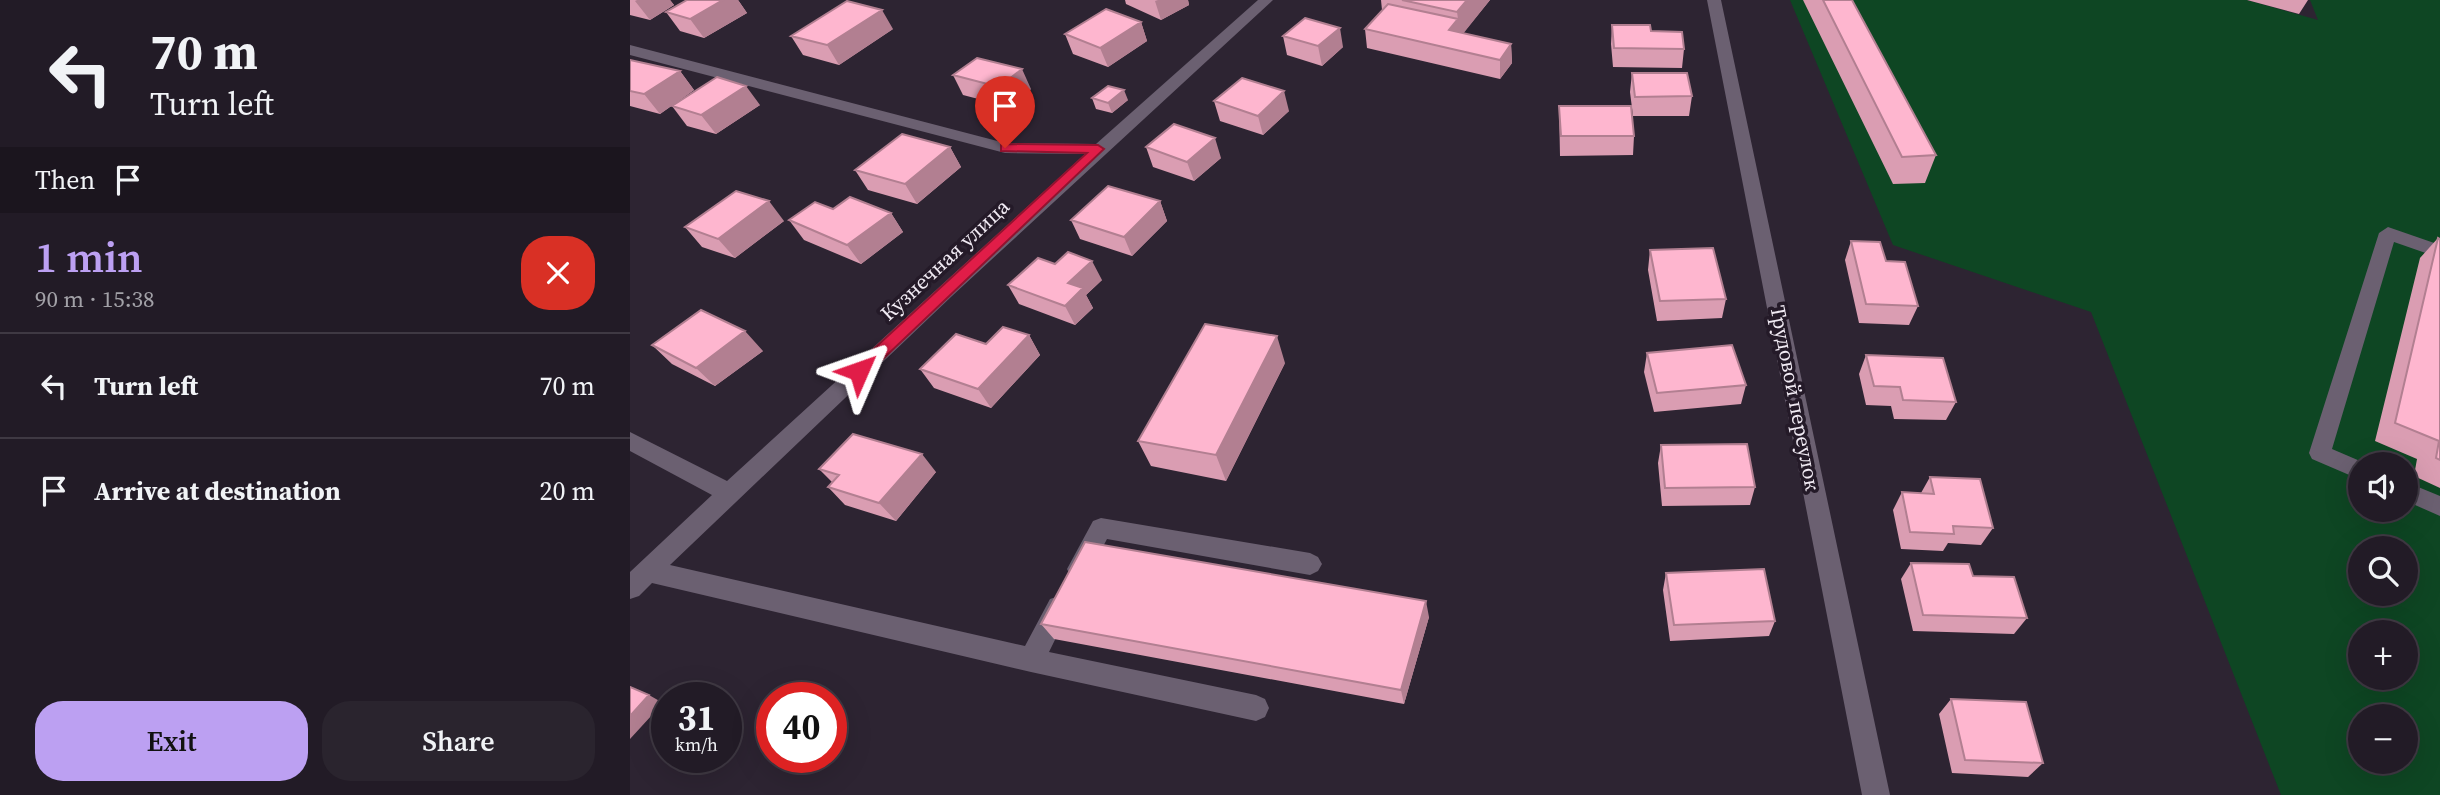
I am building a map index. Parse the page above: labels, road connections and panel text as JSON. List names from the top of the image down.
{
  "streets": {
    "street": ["Кузнечная улица", "Трудовой переулок"]
  },
  "page": {
    "turn": ["70 m", "Turn left"],
    "then": "Then",
    "heading": ["1 min", "90 m · 15:38"],
    "list": [
      {
        "name": "Turn left",
        "value": "70 m"
      },
      {
        "name": "Arrive at destination",
        "value": "20 m"
      }
    ],
    "map_buttons": ["+", "−"],
    "speed": "31 km/h",
    "limit": "40",
    "buttons": ["Exit", "Share"]
  }
}
